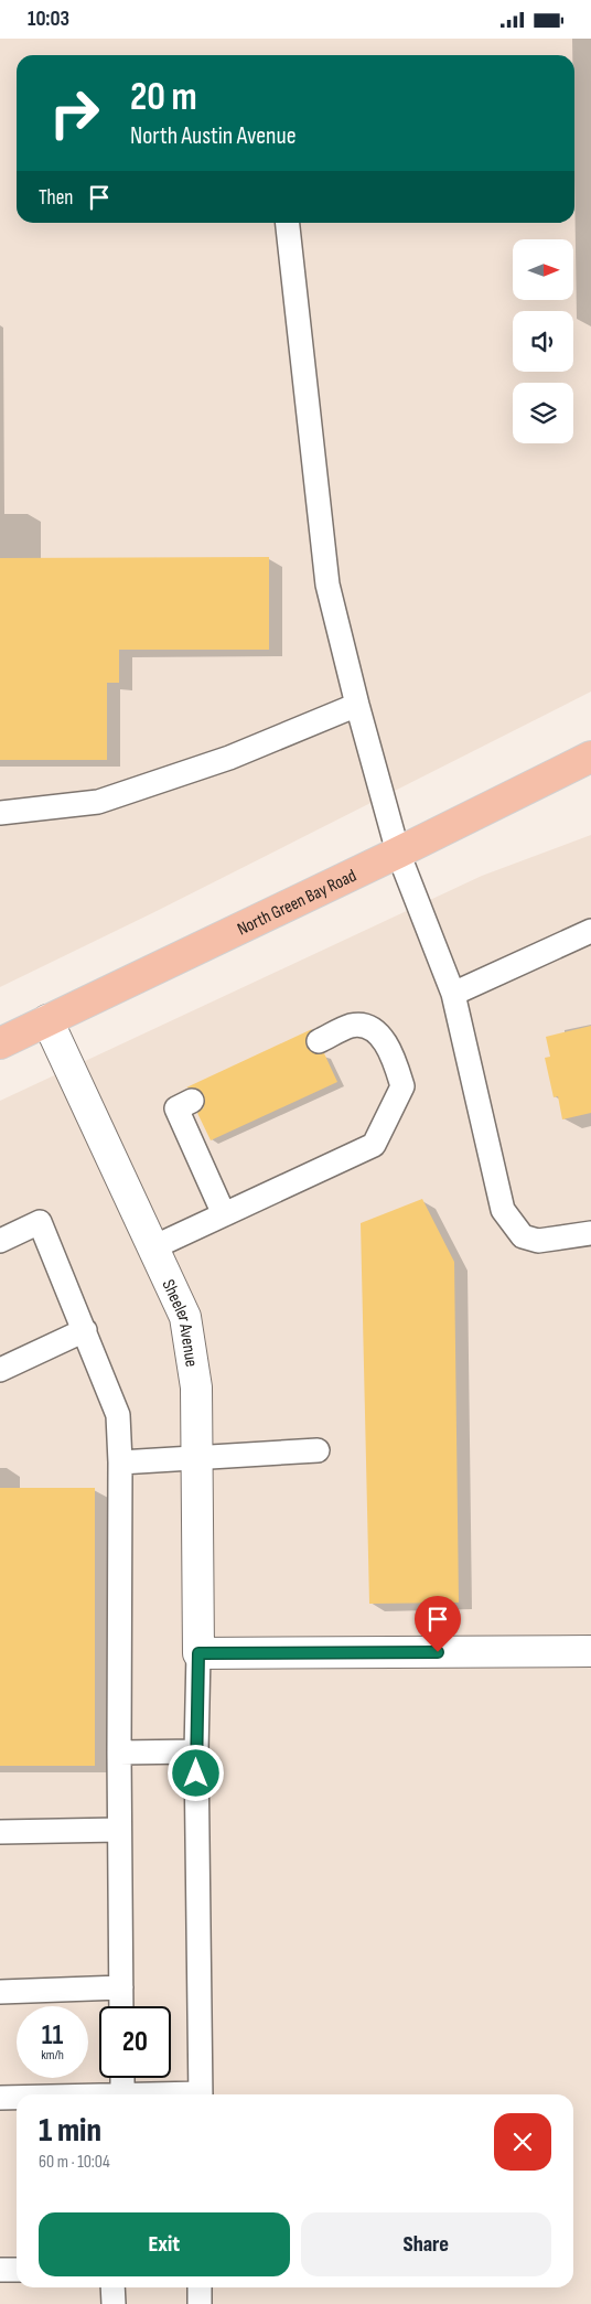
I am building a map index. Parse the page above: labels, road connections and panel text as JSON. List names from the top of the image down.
{
  "streets": {
    "main road": ["North Green Bay Road"],
    "street": ["Sheeler Avenue"]
  },
  "crossings": [
    ["North Green Bay Road", "Sheeler Avenue"]
  ],
  "north": "right",
  "page": {
    "status": "10:03",
    "turn": ["20 m", "North Austin Avenue"],
    "then": "Then",
    "speed": "11 km/h",
    "limit": "20",
    "heading": ["1 min", "60 m · 10:04"],
    "buttons": ["Exit", "Share"]
  }
}
